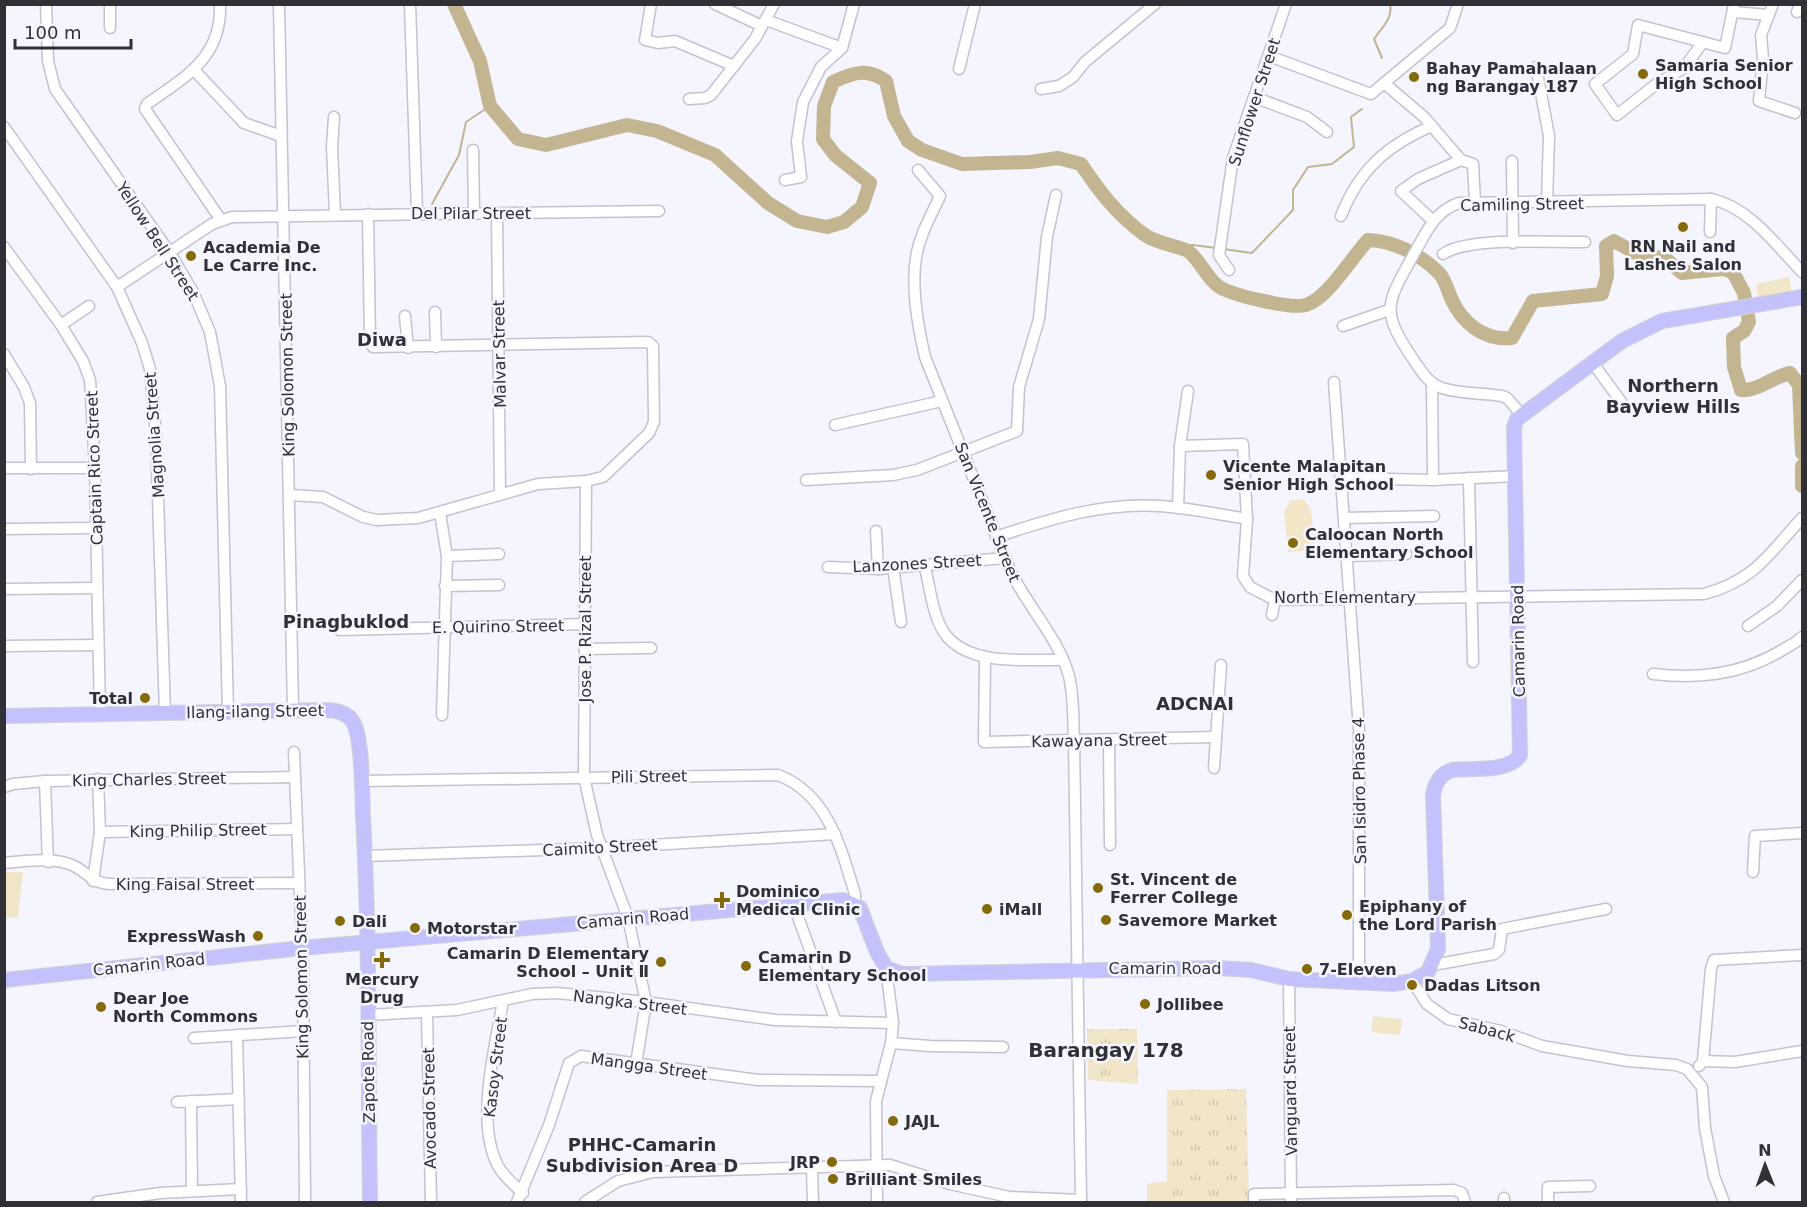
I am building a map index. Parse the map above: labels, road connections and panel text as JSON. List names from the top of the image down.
{
  "streets": {
    "main road": ["Camarin Road", "Ilang-ilang Street", "Zapote Road"],
    "street": [
      "Sunflower Street",
      "Camiling Street",
      "Del Pilar Street",
      "Yellow Bell Street",
      "Malvar Street",
      "King Solomon Street",
      "Magnolia Street",
      "Captain Rico Street",
      "San Vicente Street",
      "Lanzones Street",
      "North Elementary",
      "E. Quirino Street",
      "Jose P. Rizal Street",
      "Kawayana Street",
      "Pili Street",
      "King Charles Street",
      "San Isidro Phase 4",
      "King Philip Street",
      "Caimito Street",
      "King Faisal Street",
      "Nangka Street",
      "Saback",
      "Mangga Street",
      "Kasoy Street",
      "Vanguard Street",
      "Avocado Street"
    ]
  },
  "crossings": [
    ["Del Pilar Street", "Malvar Street"],
    ["Del Pilar Street", "King Solomon Street"],
    ["Yellow Bell Street", "Ilang-ilang Street"],
    ["King Solomon Street", "Camarin Road"],
    ["King Solomon Street", "Ilang-ilang Street"],
    ["King Solomon Street", "King Charles Street"],
    ["King Solomon Street", "King Philip Street"],
    ["King Solomon Street", "King Faisal Street"],
    ["Magnolia Street", "Ilang-ilang Street"],
    ["Captain Rico Street", "Ilang-ilang Street"],
    ["San Vicente Street", "Lanzones Street"],
    ["San Vicente Street", "Camarin Road"],
    ["San Vicente Street", "Kawayana Street"],
    ["North Elementary", "Camarin Road"],
    ["North Elementary", "San Isidro Phase 4"],
    ["E. Quirino Street", "Jose P. Rizal Street"],
    ["Jose P. Rizal Street", "Camarin Road"],
    ["Jose P. Rizal Street", "Pili Street"],
    ["Jose P. Rizal Street", "Caimito Street"],
    ["Jose P. Rizal Street", "Nangka Street"],
    ["Camarin Road", "Ilang-ilang Street"],
    ["Camarin Road", "Pili Street"],
    ["Camarin Road", "San Isidro Phase 4"],
    ["Camarin Road", "Saback"],
    ["Camarin Road", "Zapote Road"],
    ["Camarin Road", "Vanguard Street"],
    ["Ilang-ilang Street", "Pili Street"],
    ["Ilang-ilang Street", "Caimito Street"],
    ["Ilang-ilang Street", "Zapote Road"],
    ["Pili Street", "Caimito Street"],
    ["Nangka Street", "Kasoy Street"],
    ["Nangka Street", "Zapote Road"],
    ["Nangka Street", "Avocado Street"],
    ["Mangga Street", "Kasoy Street"]
  ],
  "districts": [
    "Diwa",
    "Northern Bayview Hills",
    "Pinagbuklod",
    "ADCNAI",
    "Barangay 178",
    "PHHC-Camarin Subdivision Area D"
  ],
  "places": {
    "other": [
      "Samaria Senior High School",
      "Bahay Pamahalaan ng Barangay 187",
      "RN Nail and Lashes Salon",
      "Academia De Le Carre Inc.",
      "Vicente Malapitan Senior High School",
      "Caloocan North Elementary School",
      "Total",
      "St. Vincent de Ferrer College",
      "iMall",
      "Epiphany of the Lord Parish",
      "Savemore Market",
      "Dali",
      "Motorstar",
      "ExpressWash",
      "Camarin D Elementary School – Unit Ⅱ",
      "Camarin D Elementary School",
      "7-Eleven",
      "Dadas Litson",
      "Jollibee",
      "Dear Joe North Commons",
      "JAJL",
      "JRP",
      "Brilliant Smiles"
    ],
    "health": ["Dominico Medical Clinic", "Mercury Drug"]
  },
  "scale_bar": "100 m",
  "north": "top"
}
